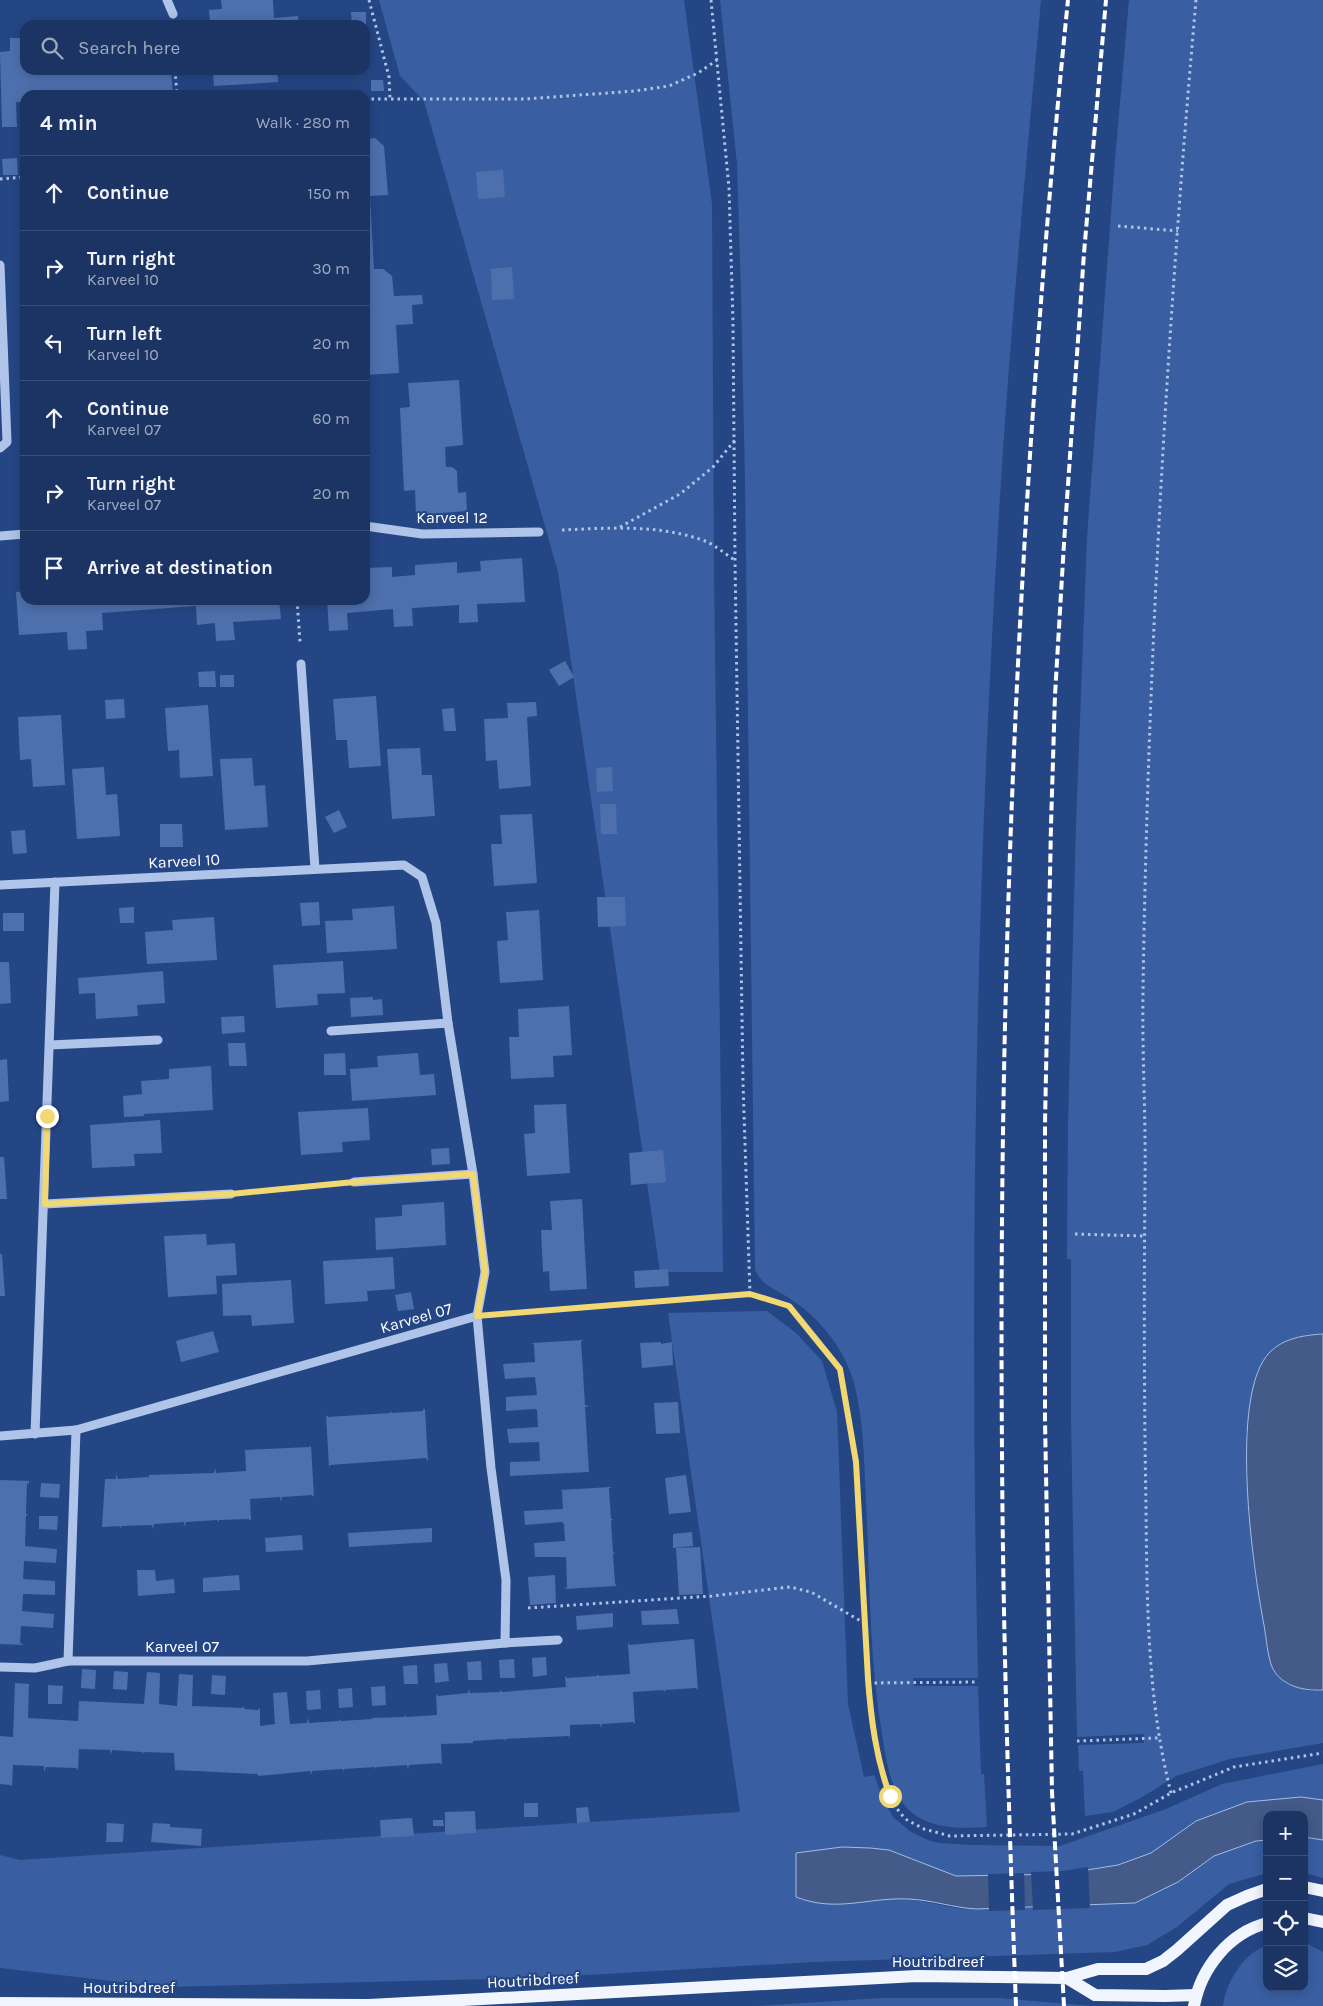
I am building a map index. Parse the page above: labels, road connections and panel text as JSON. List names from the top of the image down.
{
  "streets": {
    "main road": ["Houtribdreef"],
    "street": ["Karveel 12", "Karveel 10", "Karveel 07"]
  },
  "crossings": [
    ["Karveel 10", "Karveel 07"]
  ],
  "page": {
    "search": "Search here",
    "heading": ["4 min", "Walk · 280 m"],
    "list": [
      ["Continue", "150 m"],
      ["Turn right", "Karveel 10", "30 m"],
      ["Turn left", "Karveel 10", "20 m"],
      ["Continue", "Karveel 07", "60 m"],
      ["Turn right", "Karveel 07", "20 m"],
      "Arrive at destination"
    ],
    "map_buttons": ["+", "−"]
  }
}
